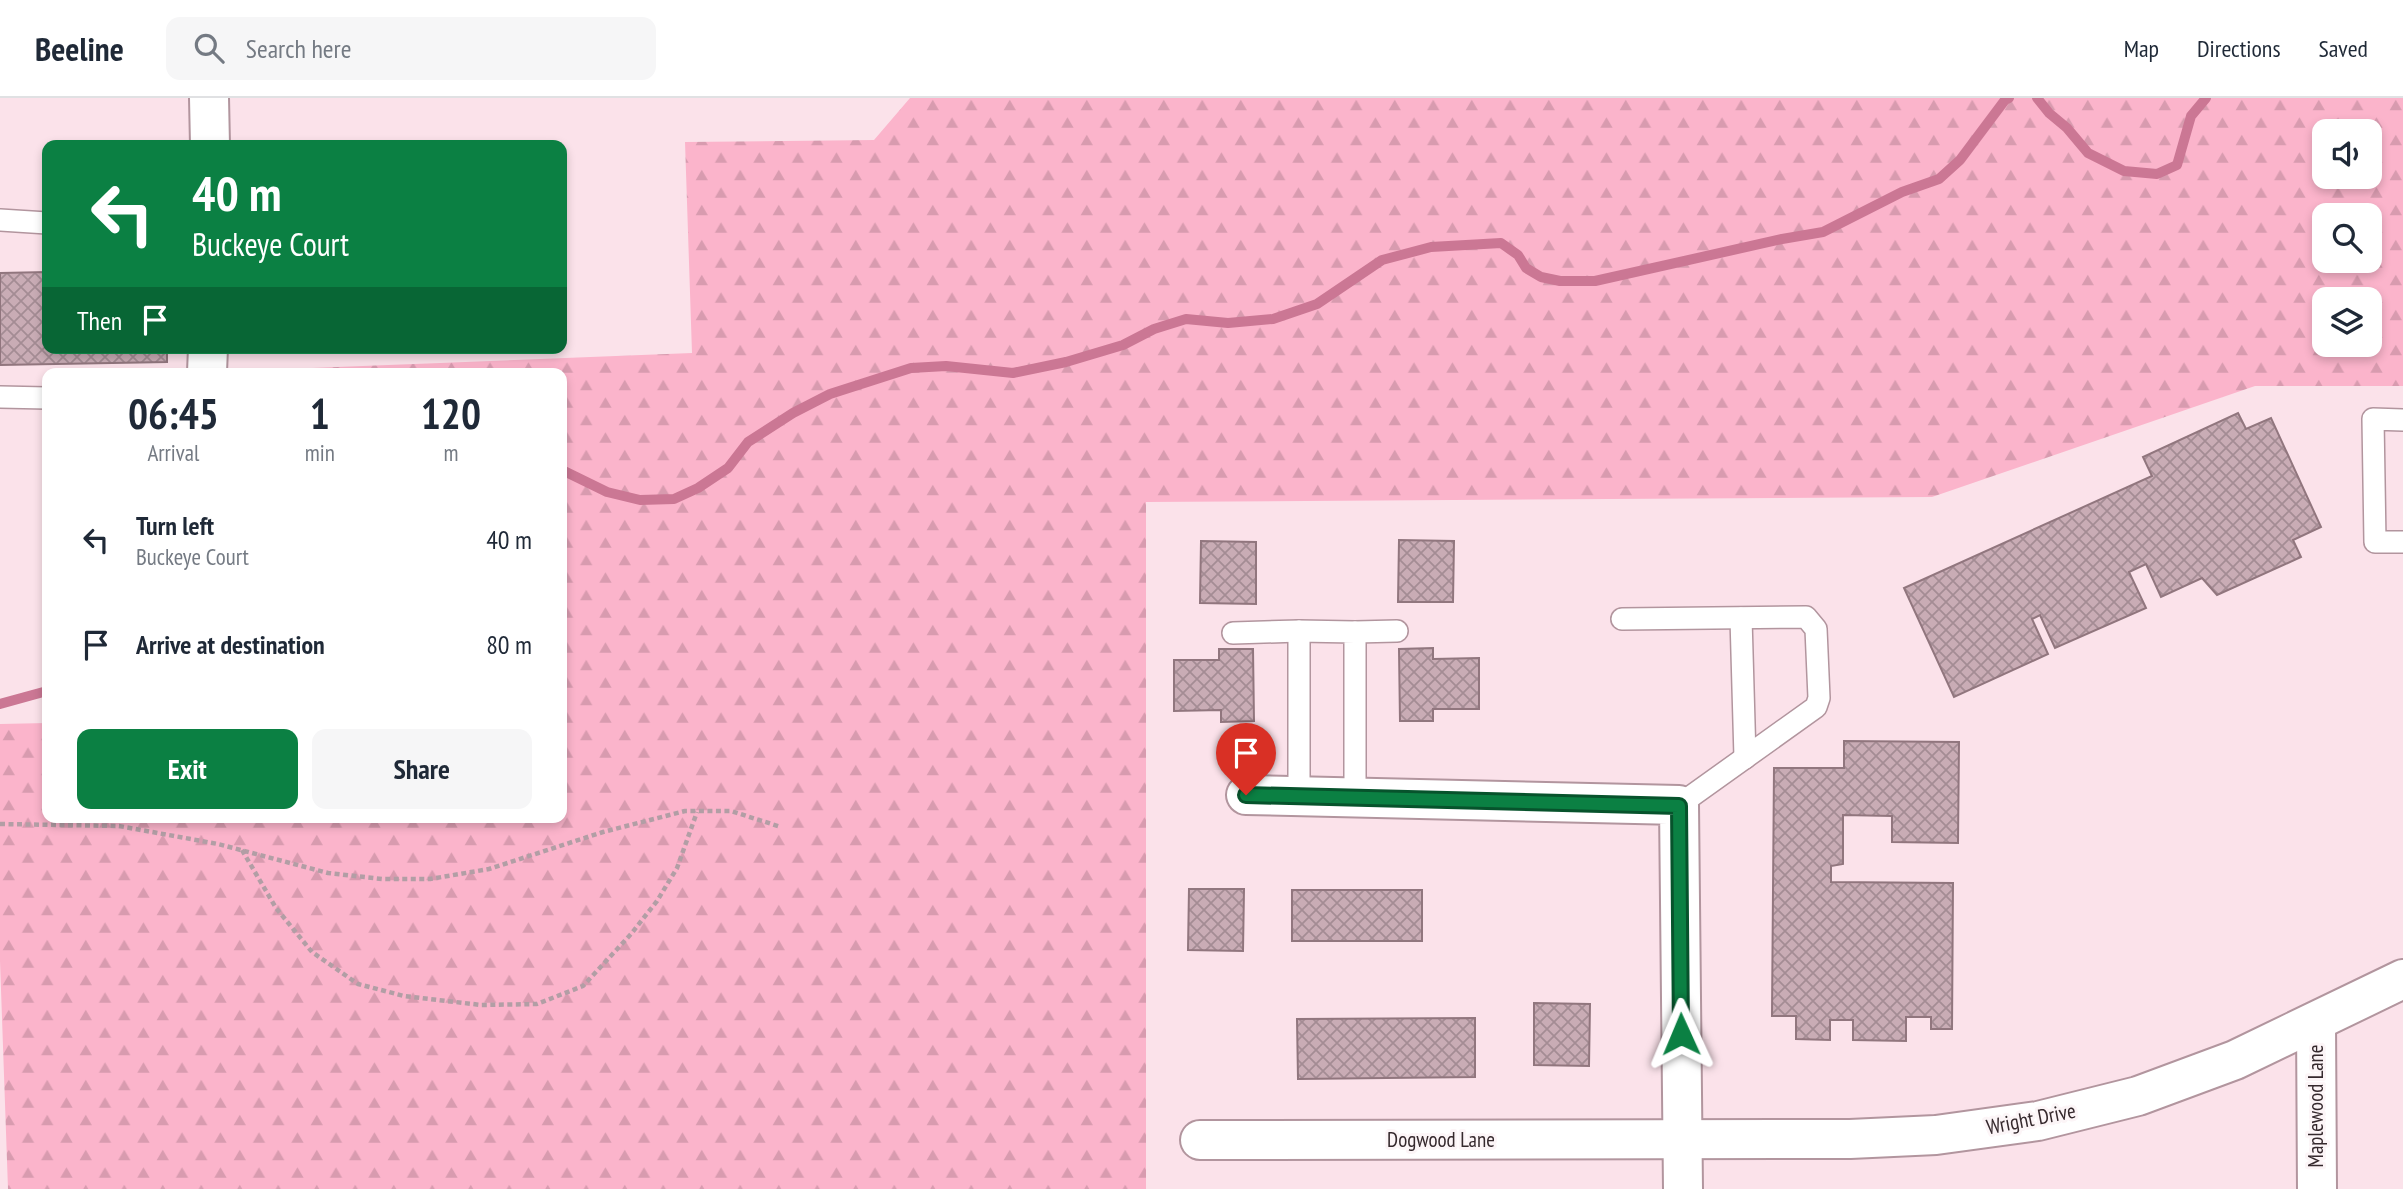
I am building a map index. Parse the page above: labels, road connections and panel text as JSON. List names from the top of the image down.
{
  "streets": {
    "street": ["Maplewood Lane", "Wright Drive", "Dogwood Lane"]
  },
  "crossings": [
    ["Maplewood Lane", "Wright Drive"],
    ["Wright Drive", "Dogwood Lane"]
  ],
  "page": {
    "header": "Beeline",
    "search": "Search here",
    "nav": ["Map", "Directions", "Saved"],
    "turn": ["40 m", "Buckeye Court"],
    "then": "Then",
    "eta": [
      "06:45",
      "Arrival",
      "1",
      "min",
      "120",
      "m"
    ],
    "list": [
      {
        "name": "Turn left",
        "note": "Buckeye Court",
        "value": "40 m"
      },
      {
        "name": "Arrive at destination",
        "value": "80 m"
      }
    ],
    "buttons": ["Exit", "Share"]
  }
}
